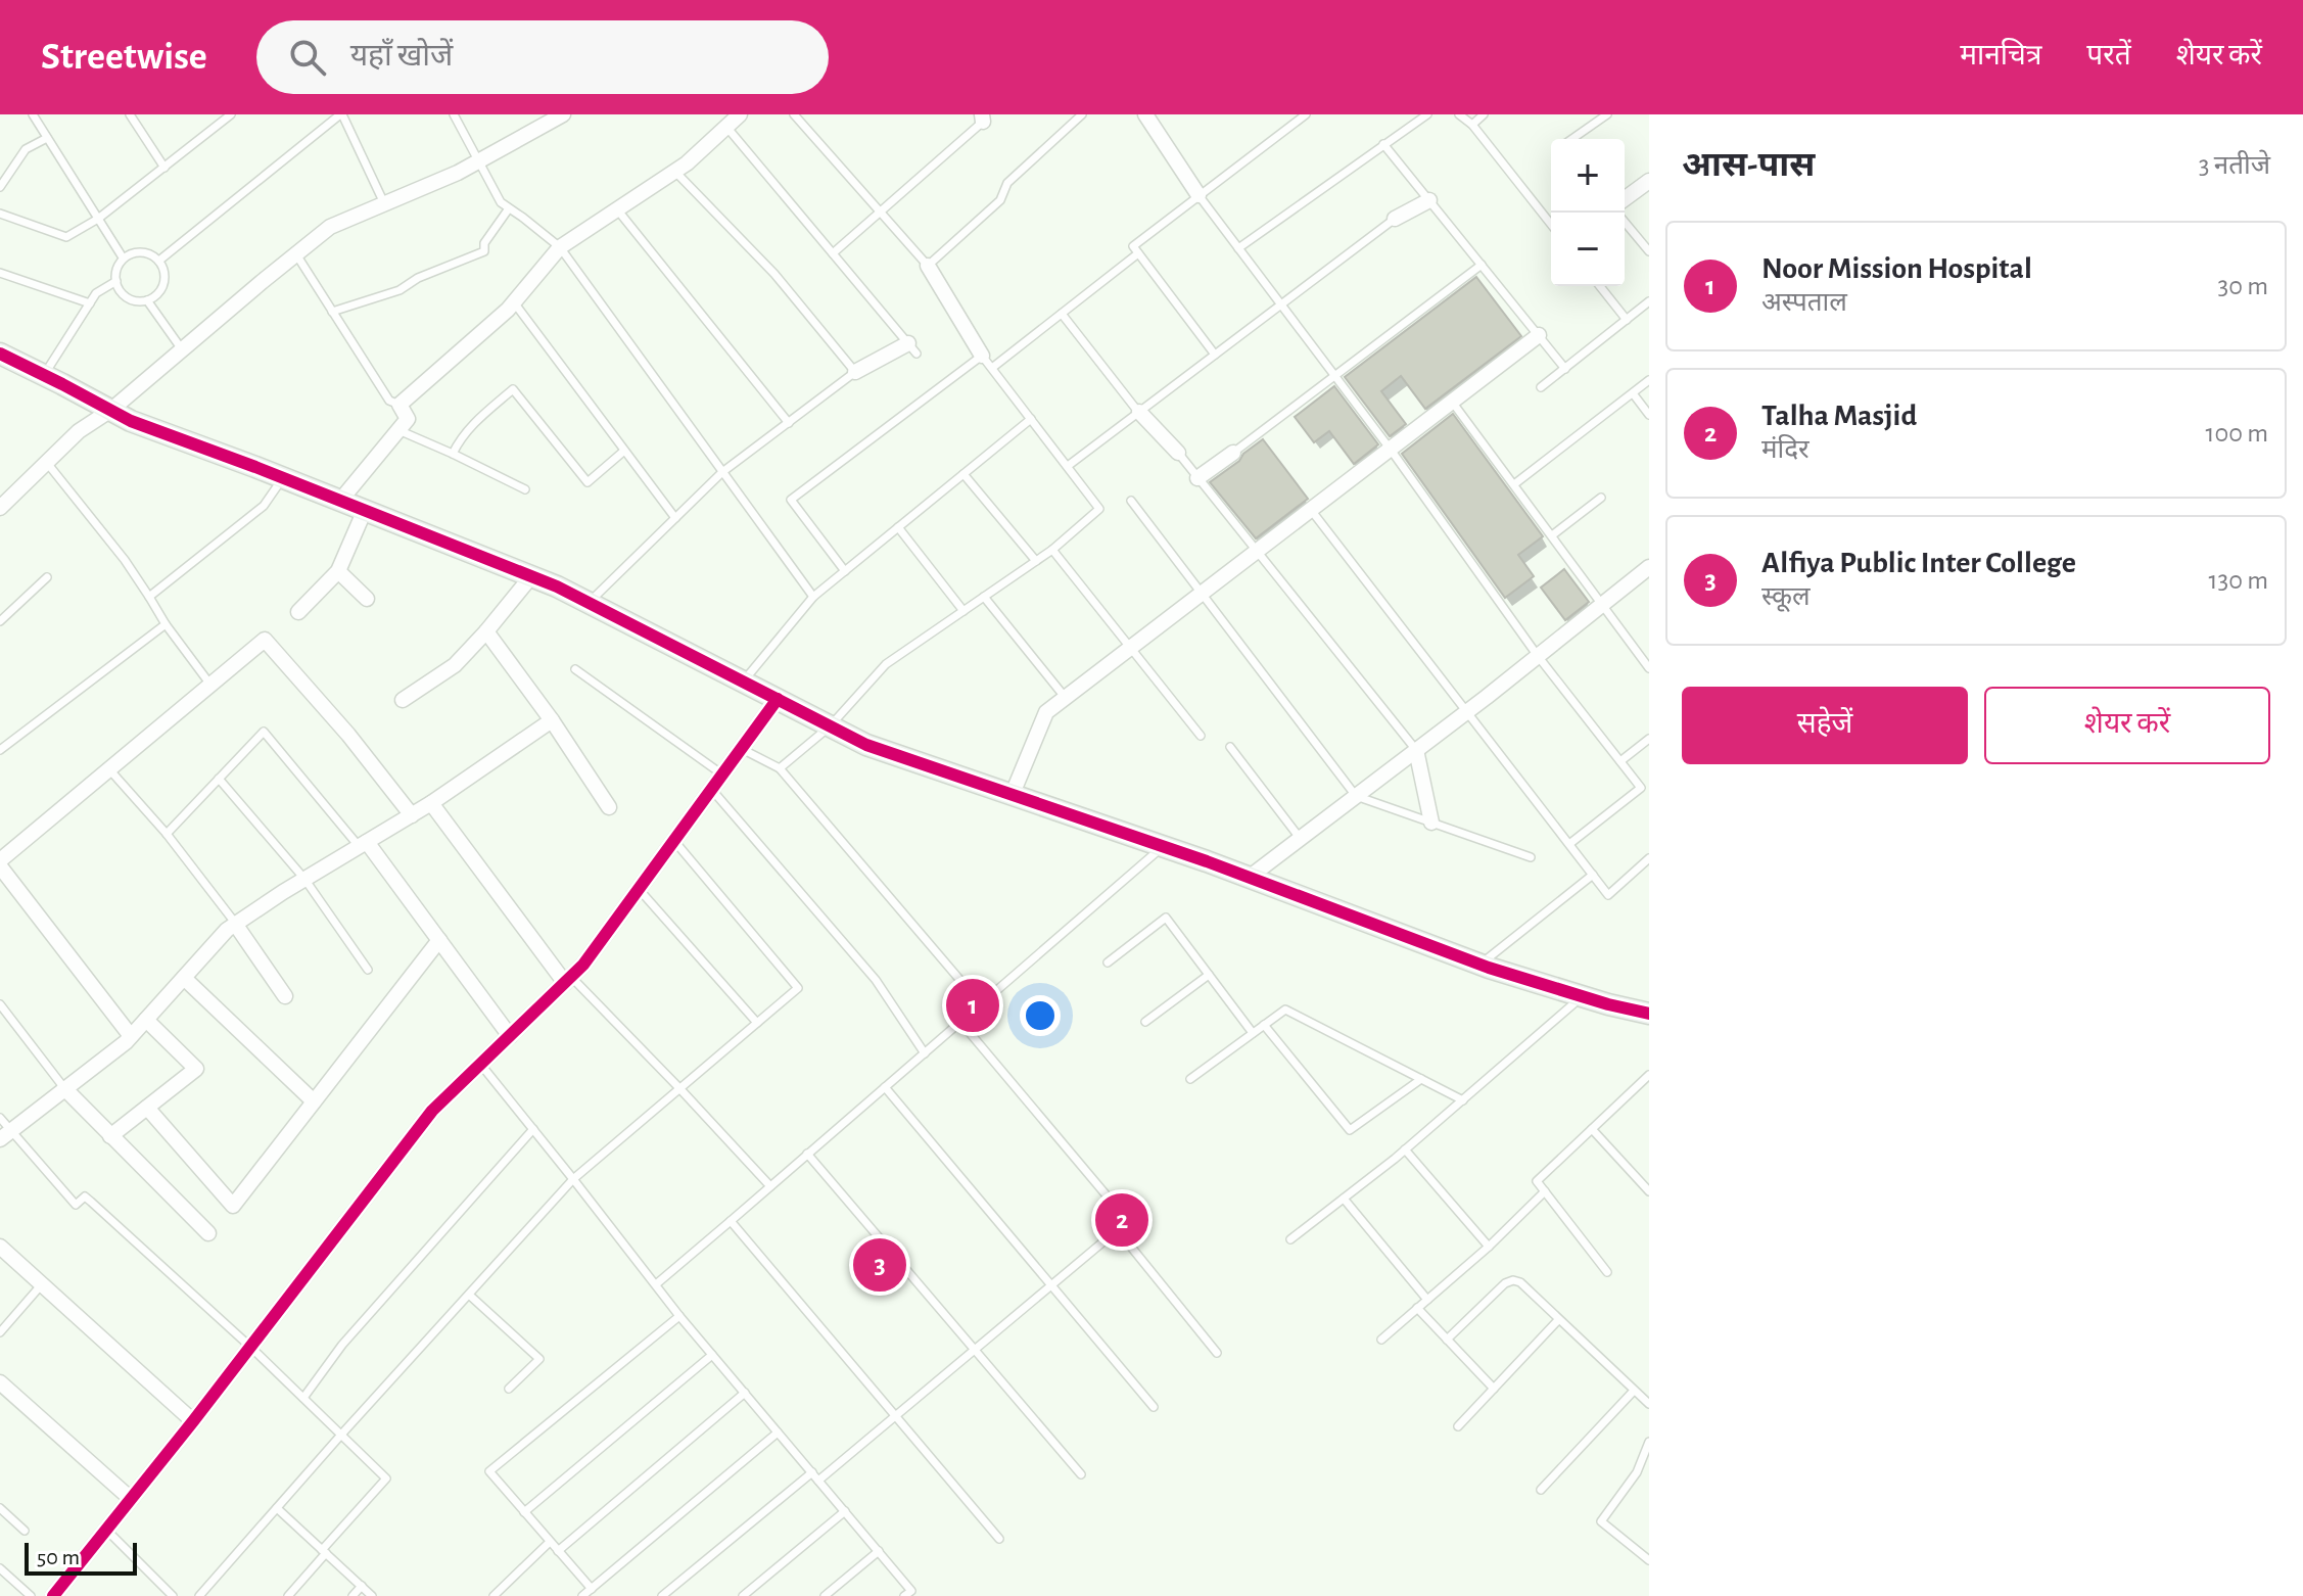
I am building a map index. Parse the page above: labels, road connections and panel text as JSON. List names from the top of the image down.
{
  "scale_bar": "50 m",
  "page": {
    "header": "Streetwise",
    "search": "यहाँ खोजें",
    "nav": ["मानचित्र", "परतें", "शेयर करें"],
    "heading": ["आस-पास", "3 नतीजे"],
    "map_buttons": ["+", "−"],
    "list": [
      {
        "mark": "1",
        "name": "Noor Mission Hospital",
        "note": "अस्पताल",
        "value": "30 m"
      },
      {
        "mark": "2",
        "name": "Talha Masjid",
        "note": "मंदिर",
        "value": "100 m"
      },
      {
        "mark": "3",
        "name": "Alfiya Public Inter College",
        "note": "स्कूल",
        "value": "130 m"
      }
    ],
    "buttons": ["सहेजें", "शेयर करें"],
    "pins": ["1", "2", "3"],
    "scale": "50 m"
  }
}
